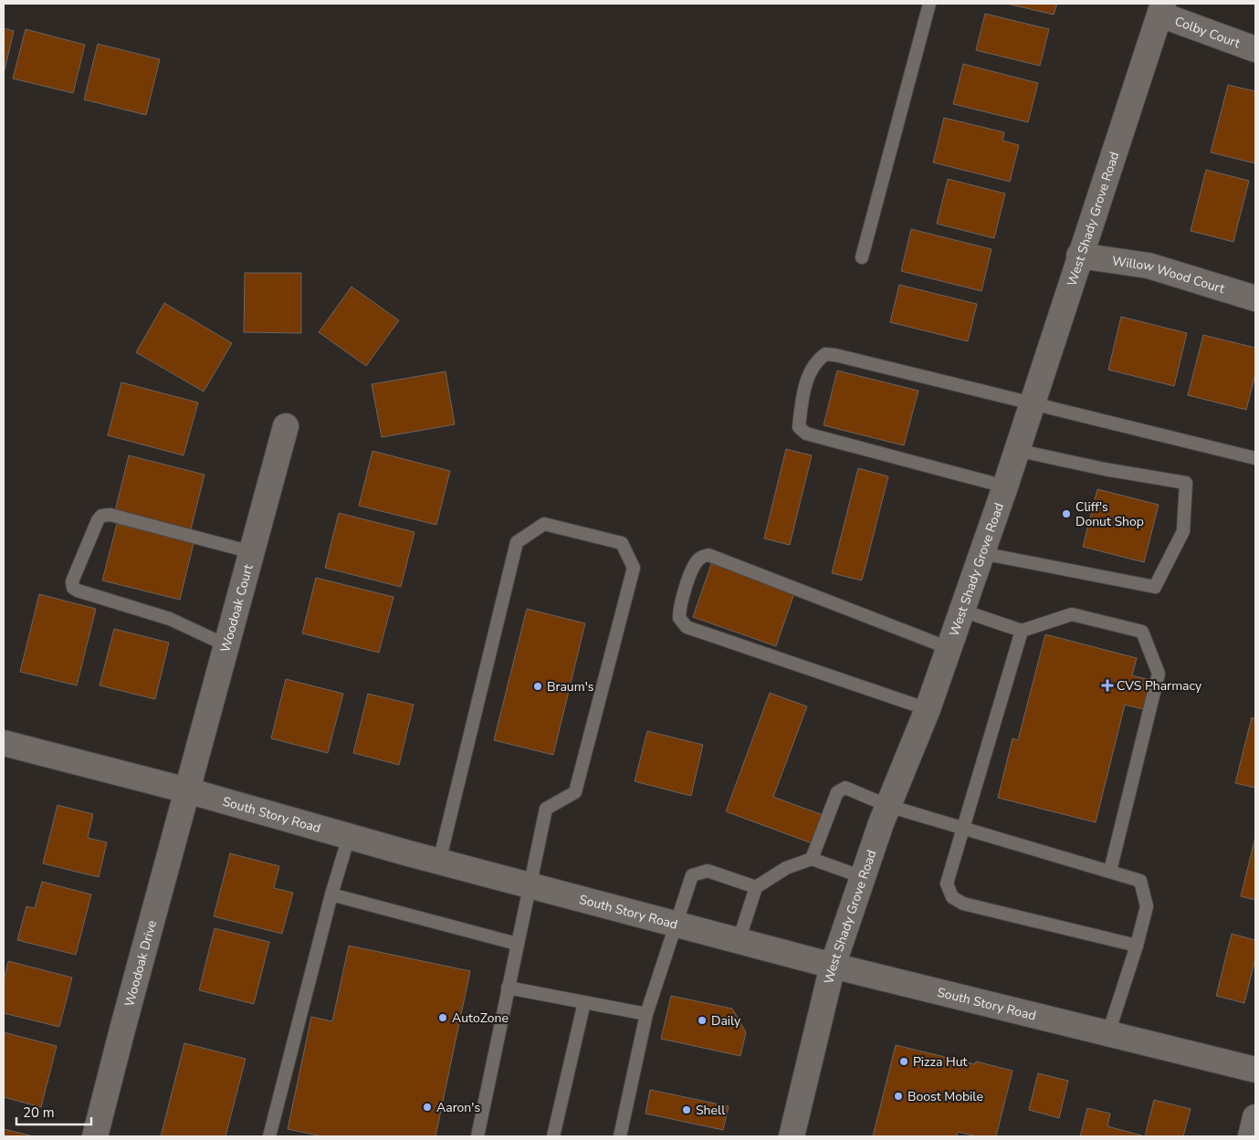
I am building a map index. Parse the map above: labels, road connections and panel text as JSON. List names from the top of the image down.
{
  "streets": {
    "main road": [
      "Colby Court",
      "West Shady Grove Road",
      "Willow Wood Court",
      "Woodoak Court",
      "South Story Road",
      "Woodoak Drive"
    ]
  },
  "crossings": [
    ["Colby Court", "West Shady Grove Road"],
    ["West Shady Grove Road", "Willow Wood Court"],
    ["West Shady Grove Road", "South Story Road"],
    ["Woodoak Court", "South Story Road"],
    ["Woodoak Court", "Woodoak Drive"],
    ["South Story Road", "Woodoak Drive"]
  ],
  "places": {
    "other": [
      "Cliff's Donut Shop",
      "Braum's",
      "AutoZone",
      "Daily",
      "Pizza Hut",
      "Boost Mobile",
      "Aaron's",
      "Shell"
    ],
    "health": ["CVS Pharmacy"]
  },
  "scale_bar": "20 m"
}
